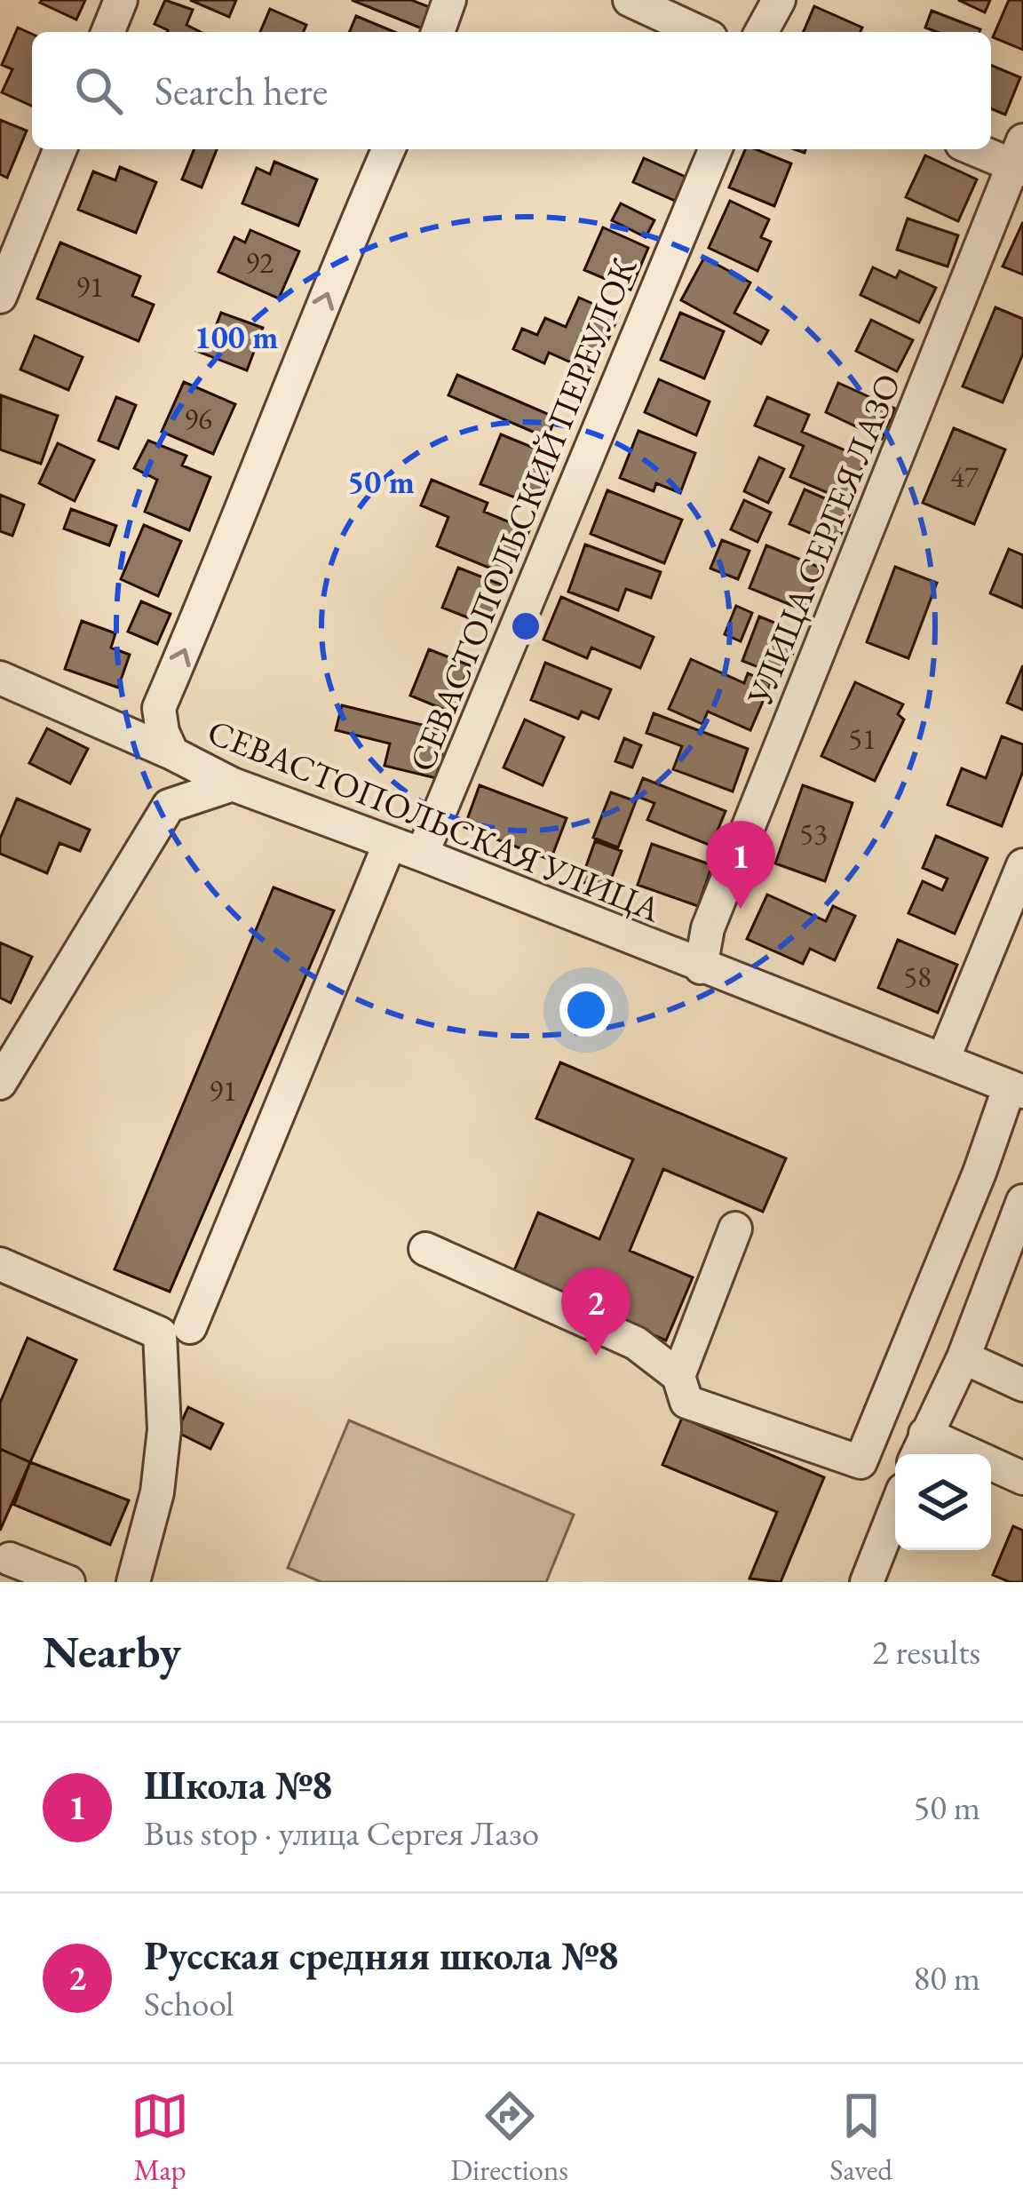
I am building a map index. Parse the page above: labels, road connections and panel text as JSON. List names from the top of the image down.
{
  "streets": {
    "street": ["СЕВАСТОПОЛЬСКИЙ ПЕРЕУЛОК", "УЛИЦА СЕРГЕЯ ЛАЗО", "СЕВАСТОПОЛЬСКАЯ УЛИЦА"]
  },
  "crossings": [
    ["СЕВАСТОПОЛЬСКИЙ ПЕРЕУЛОК", "СЕВАСТОПОЛЬСКАЯ УЛИЦА"],
    ["УЛИЦА СЕРГЕЯ ЛАЗО", "СЕВАСТОПОЛЬСКАЯ УЛИЦА"]
  ],
  "house_numbers": [
    "92",
    "91",
    "96",
    "47",
    "51",
    "53",
    "58",
    "91"
  ],
  "page": {
    "search": "Search here",
    "pins": ["1", "2"],
    "heading": ["Nearby", "2 results"],
    "list": [
      {
        "mark": "1",
        "name": "Школа №8",
        "note": "Bus stop · улица Сергея Лазо",
        "value": "50 m"
      },
      {
        "mark": "2",
        "name": "Русская средняя школа №8",
        "note": "School",
        "value": "80 m"
      }
    ],
    "nav": ["Map", "Directions", "Saved"]
  },
  "rings": ["100 m", "50 m"]
}
